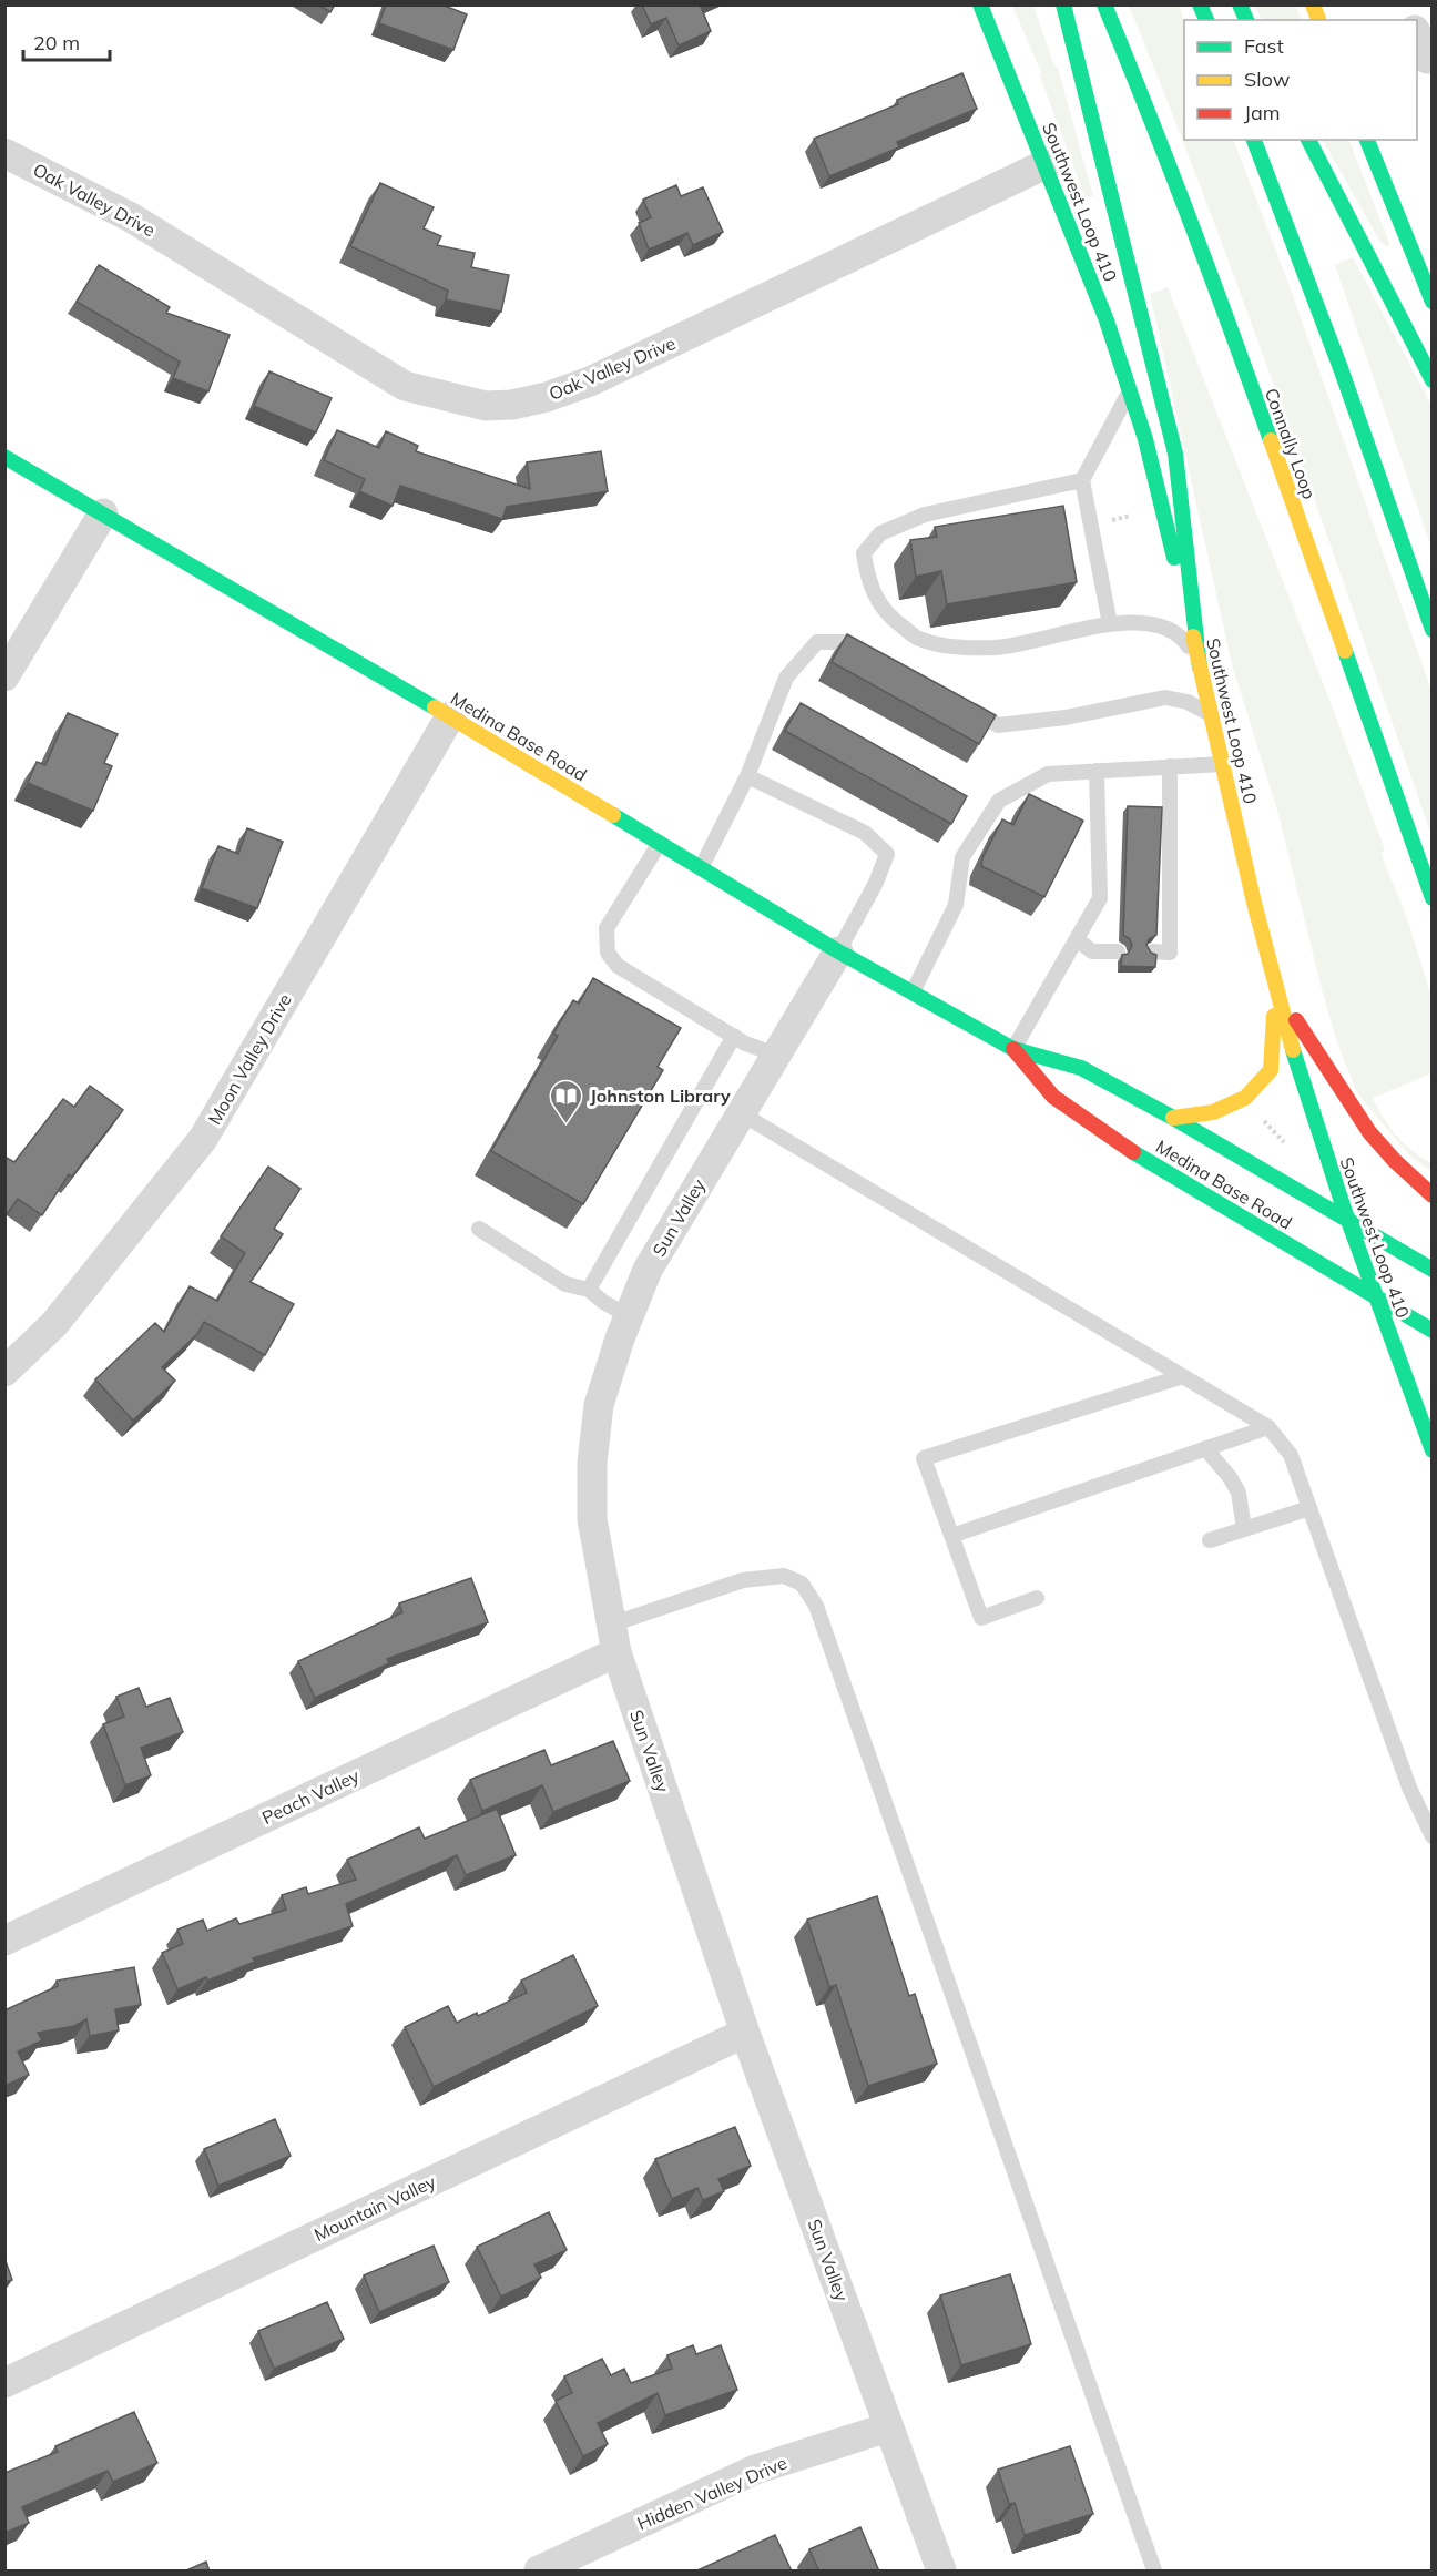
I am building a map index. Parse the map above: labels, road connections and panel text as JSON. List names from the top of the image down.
{
  "streets": {
    "main road": ["Southwest Loop 410", "Connally Loop", "Medina Base Road"],
    "street": [
      "Oak Valley Drive",
      "Moon Valley Drive",
      "Sun Valley",
      "Peach Valley",
      "Mountain Valley",
      "Hidden Valley Drive"
    ]
  },
  "crossings": [
    ["Oak Valley Drive", "Southwest Loop 410"],
    ["Southwest Loop 410", "Medina Base Road"],
    ["Medina Base Road", "Moon Valley Drive"],
    ["Medina Base Road", "Sun Valley"],
    ["Sun Valley", "Peach Valley"],
    ["Sun Valley", "Mountain Valley"],
    ["Sun Valley", "Hidden Valley Drive"]
  ],
  "places": {
    "library": ["Johnston Library"]
  },
  "legend": ["Fast", "Slow", "Jam"],
  "scale_bar": "20 m"
}
